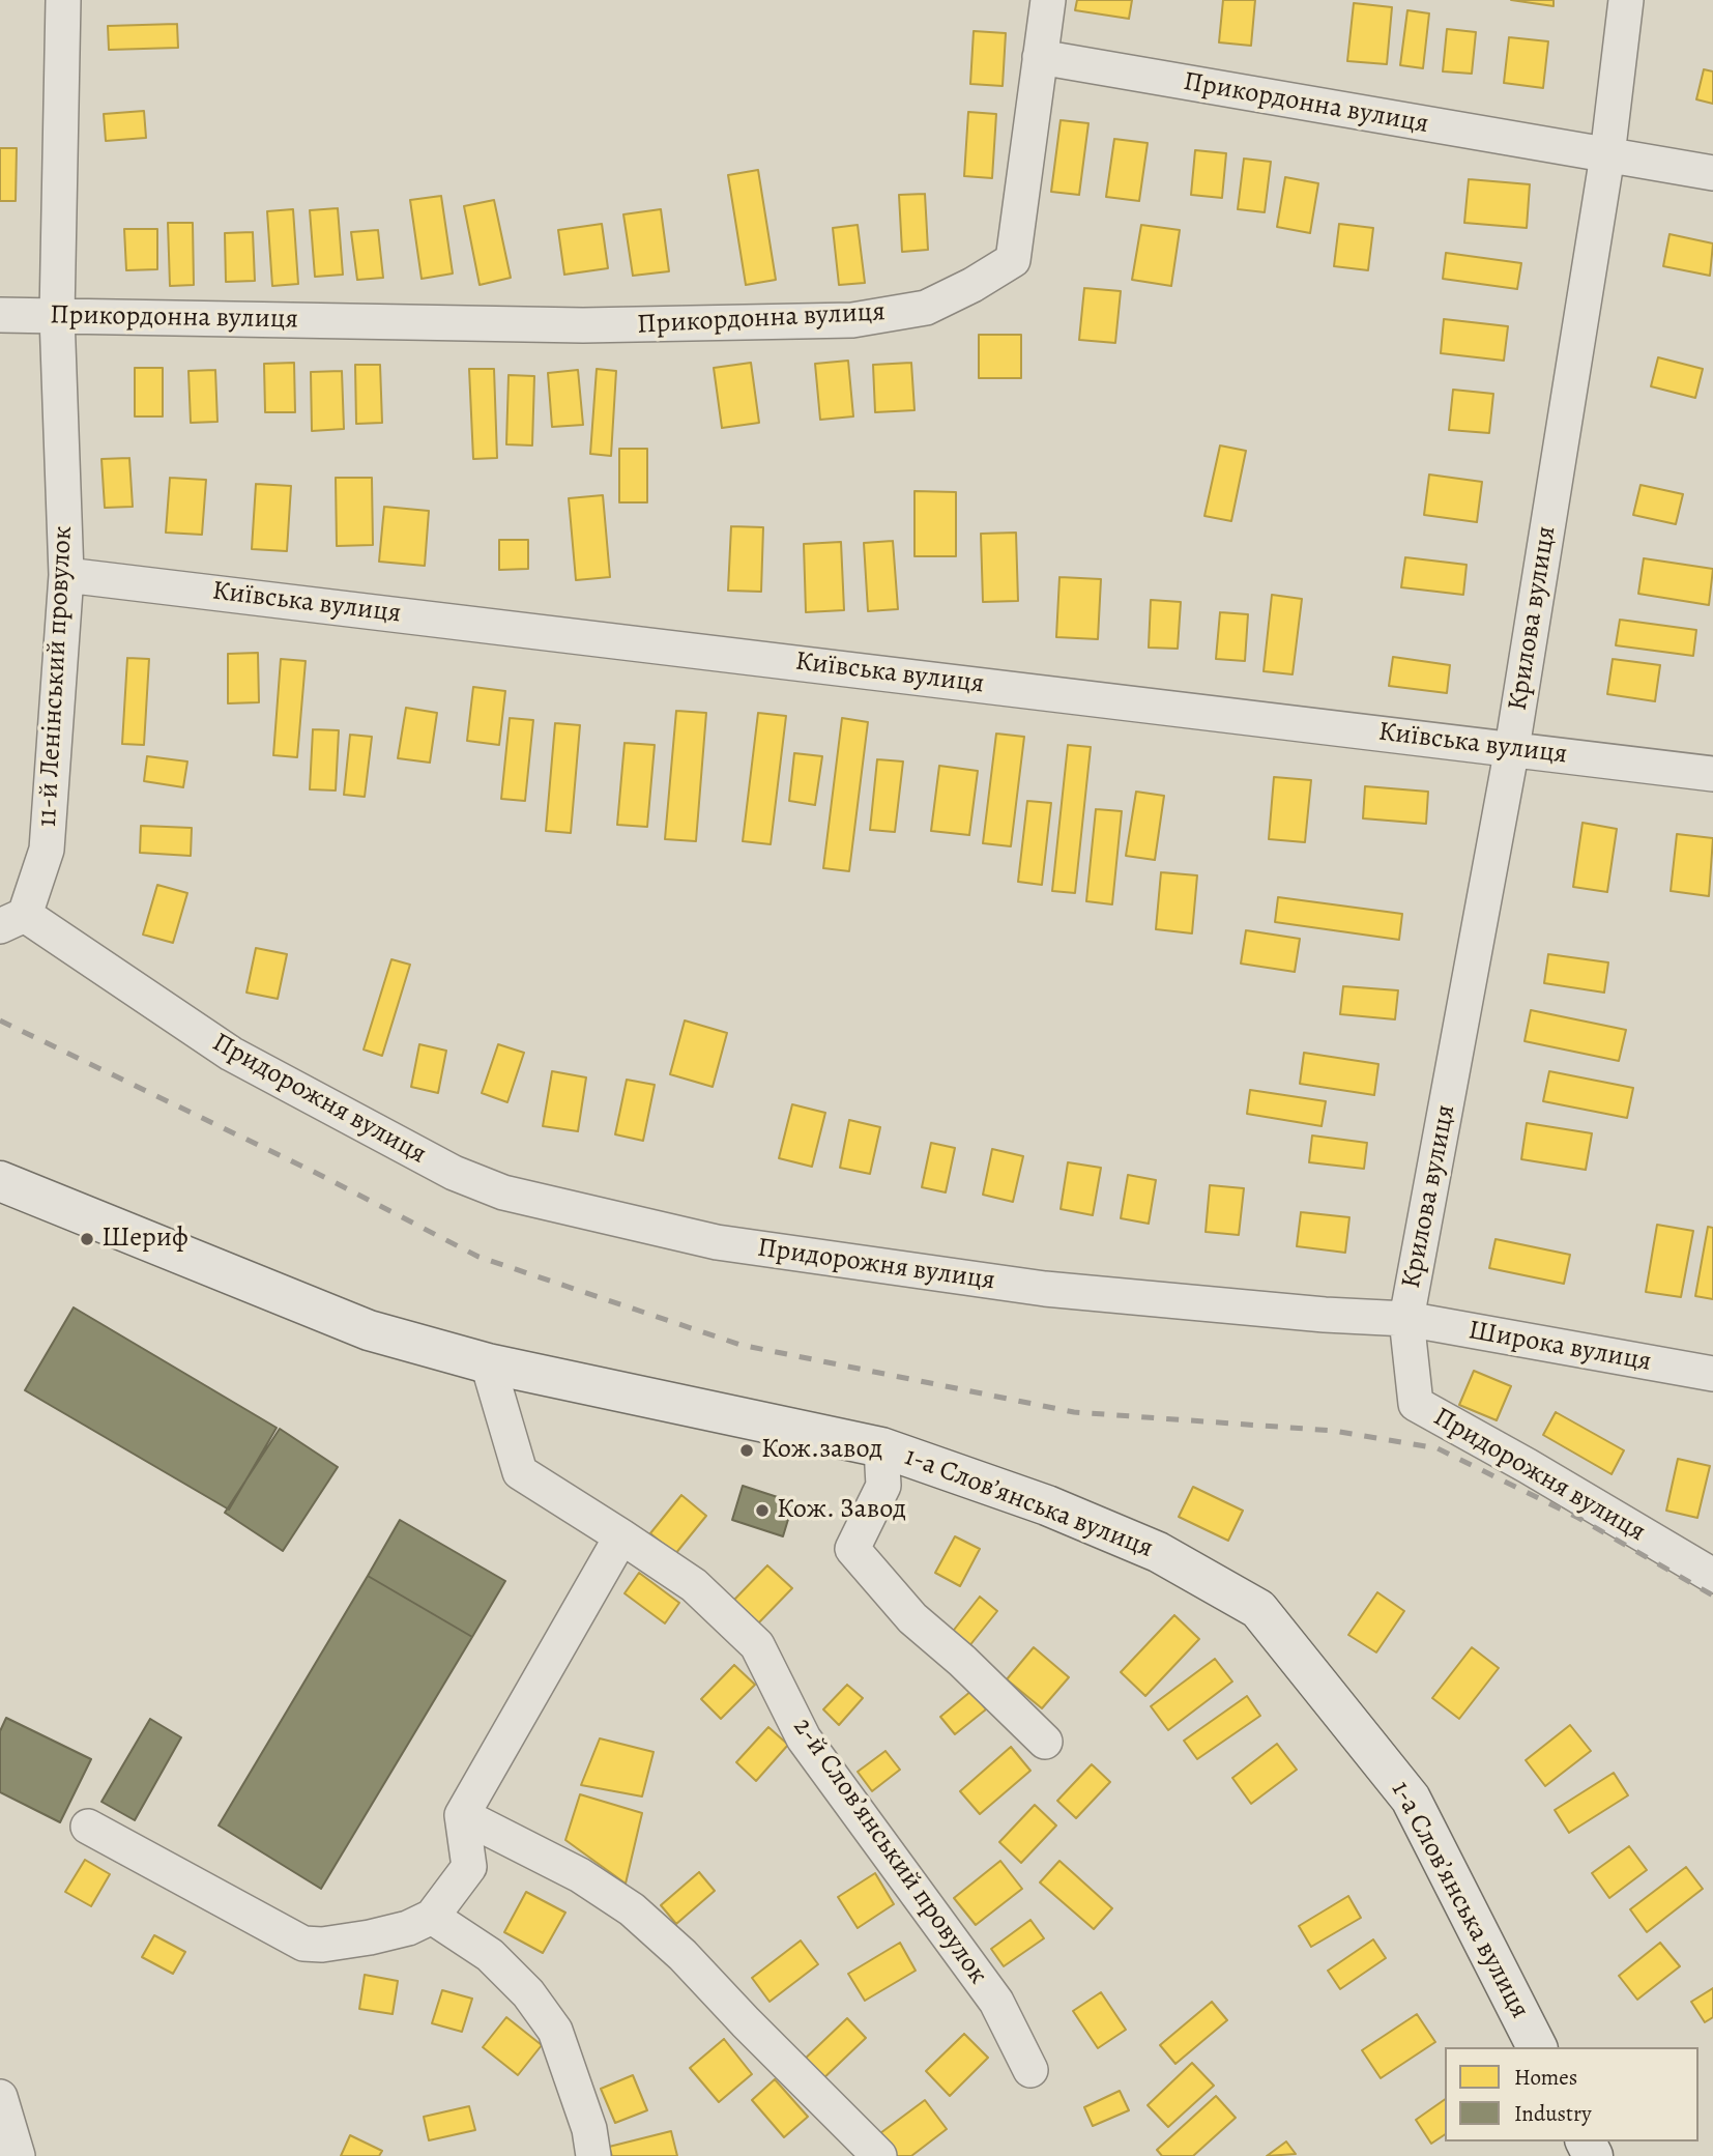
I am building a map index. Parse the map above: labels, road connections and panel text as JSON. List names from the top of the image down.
{
  "streets": {
    "street": [
      "Прикордонна вулиця",
      "Київська вулиця",
      "Крилова вулиця",
      "11-й Ленінський провулок",
      "Придорожня вулиця",
      "Широка вулиця",
      "1-а Слов’янська вулиця",
      "2-й Слов’янський провулок"
    ]
  },
  "crossings": [
    ["Прикордонна вулиця", "Крилова вулиця"],
    ["Прикордонна вулиця", "11-й Ленінський провулок"],
    ["Київська вулиця", "Крилова вулиця"],
    ["Київська вулиця", "11-й Ленінський провулок"],
    ["Крилова вулиця", "Придорожня вулиця"],
    ["Крилова вулиця", "Широка вулиця"],
    ["11-й Ленінський провулок", "Придорожня вулиця"],
    ["Придорожня вулиця", "Широка вулиця"],
    ["1-а Слов’янська вулиця", "2-й Слов’янський провулок"]
  ],
  "places": ["Шериф", "Кож.завод", "Кож. Завод"],
  "legend": ["Homes", "Industry"]
}
